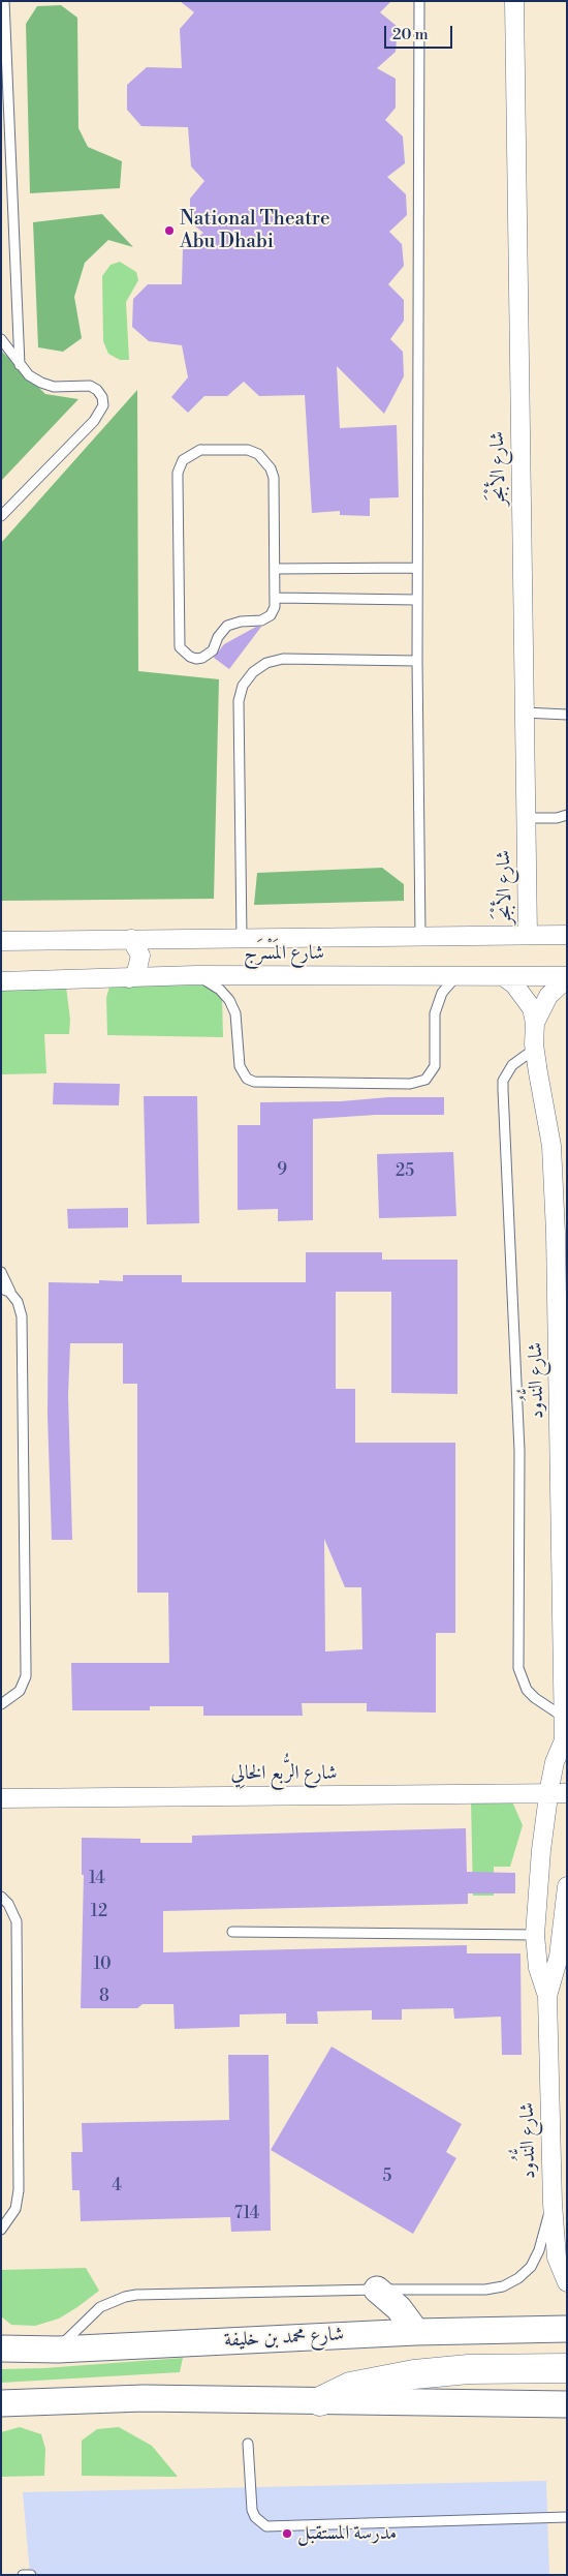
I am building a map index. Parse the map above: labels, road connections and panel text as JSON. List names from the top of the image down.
{
  "streets": {
    "main road": ["شارع محمد بن خليفة"],
    "street": [
      "شارع الأبْجَر",
      "شارع المَسْرَج",
      "شارع النُّدُود",
      "شارع الرُّبع الخالِي"
    ]
  },
  "crossings": [
    ["شارع الأبْجَر", "شارع المَسْرَج"],
    ["شارع المَسْرَج", "شارع النُّدُود"],
    ["شارع النُّدُود", "شارع الرُّبع الخالِي"]
  ],
  "places": ["National Theatre Abu Dhabi", "مدرسة المستقبل"],
  "house_numbers": [
    "9",
    "25",
    "14",
    "12",
    "10",
    "8",
    "5",
    "4",
    "714"
  ],
  "scale_bar": "20 m"
}
